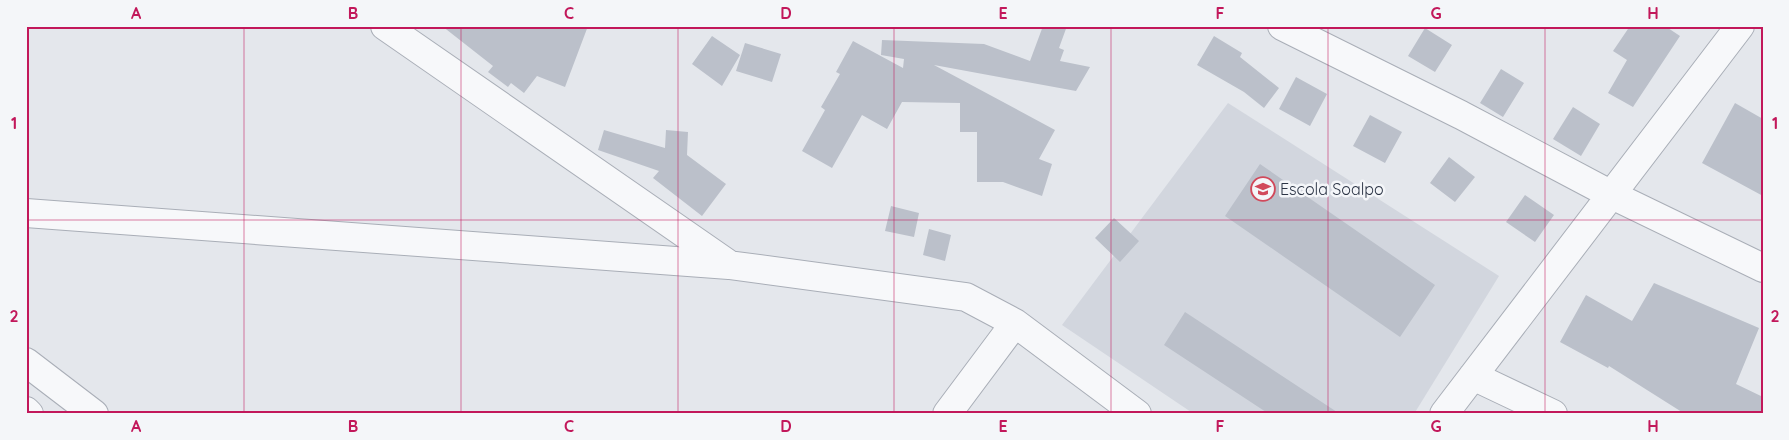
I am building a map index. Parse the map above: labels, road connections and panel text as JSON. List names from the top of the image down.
{
  "places": {
    "school or university": ["Escola Soalpo"]
  },
  "grid": {
    "columns": [
      "A",
      "B",
      "C",
      "D",
      "E",
      "F",
      "G",
      "H"
    ],
    "rows": ["1", "2"]
  }
}
